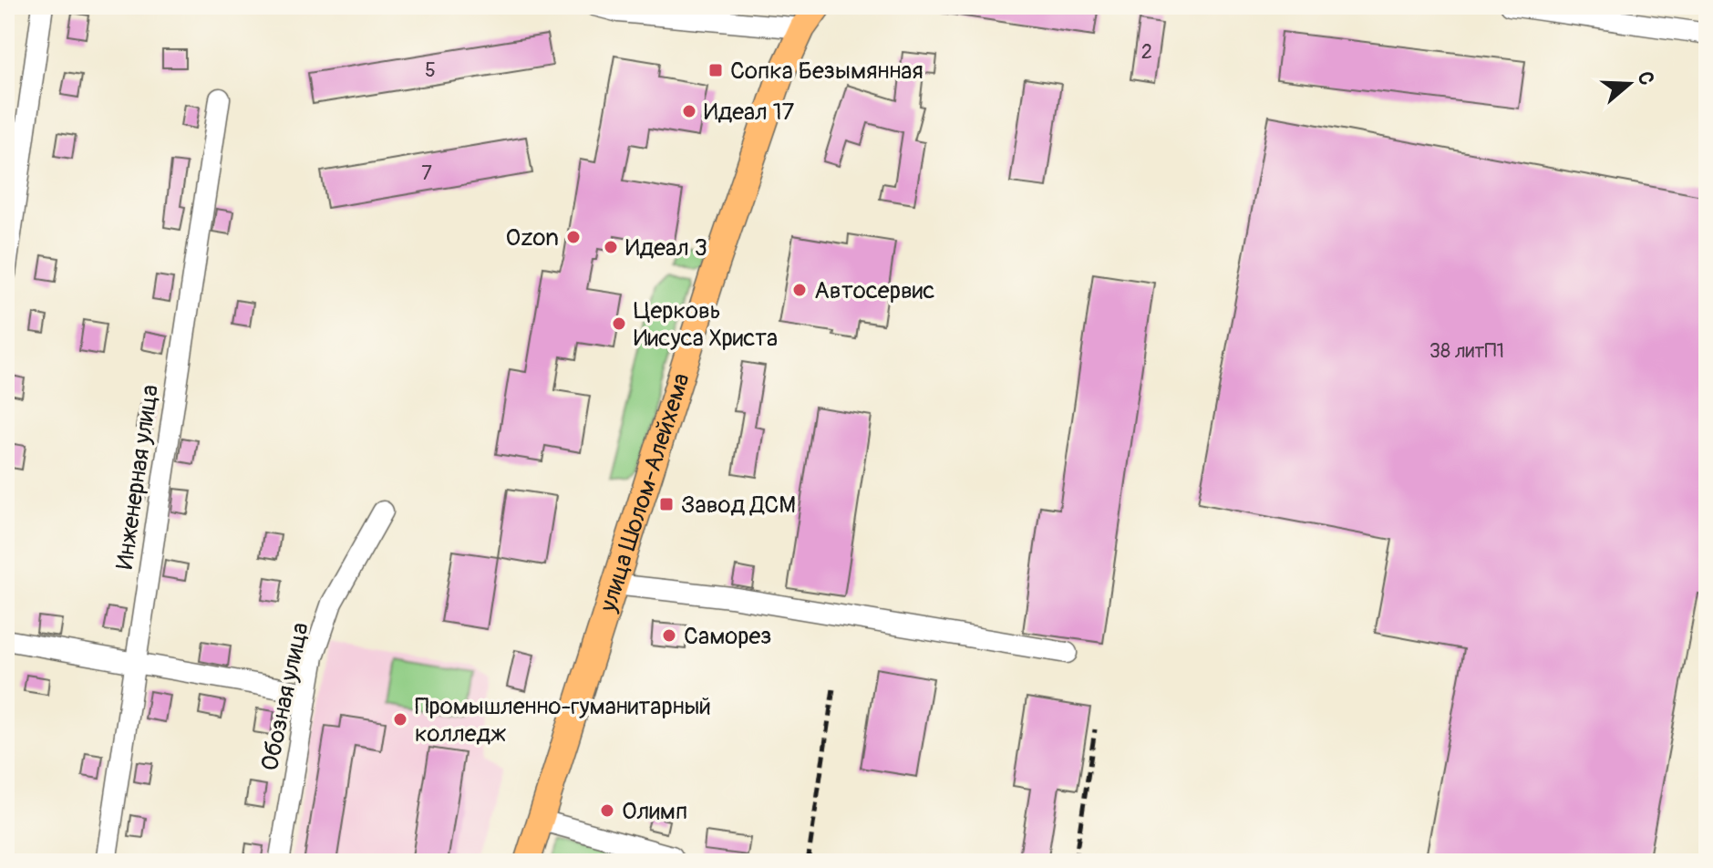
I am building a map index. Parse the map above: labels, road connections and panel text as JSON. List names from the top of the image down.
{
  "streets": {
    "main road": ["улица Шолом-Алейхема"],
    "street": ["Инженерная улица", "Обозная улица"]
  },
  "places": {
    "transit": ["Сопка Безымянная", "Завод ДСМ"],
    "other": [
      "Идеал 17",
      "Ozon",
      "Идеал 3",
      "Автосервис",
      "Церковь Иисуса Христа",
      "Саморез",
      "Промышленно-гуманитарный колледж",
      "Олимп"
    ]
  },
  "house_numbers": [
    "2",
    "5",
    "7",
    "38 литП1"
  ],
  "north": "right"
}
